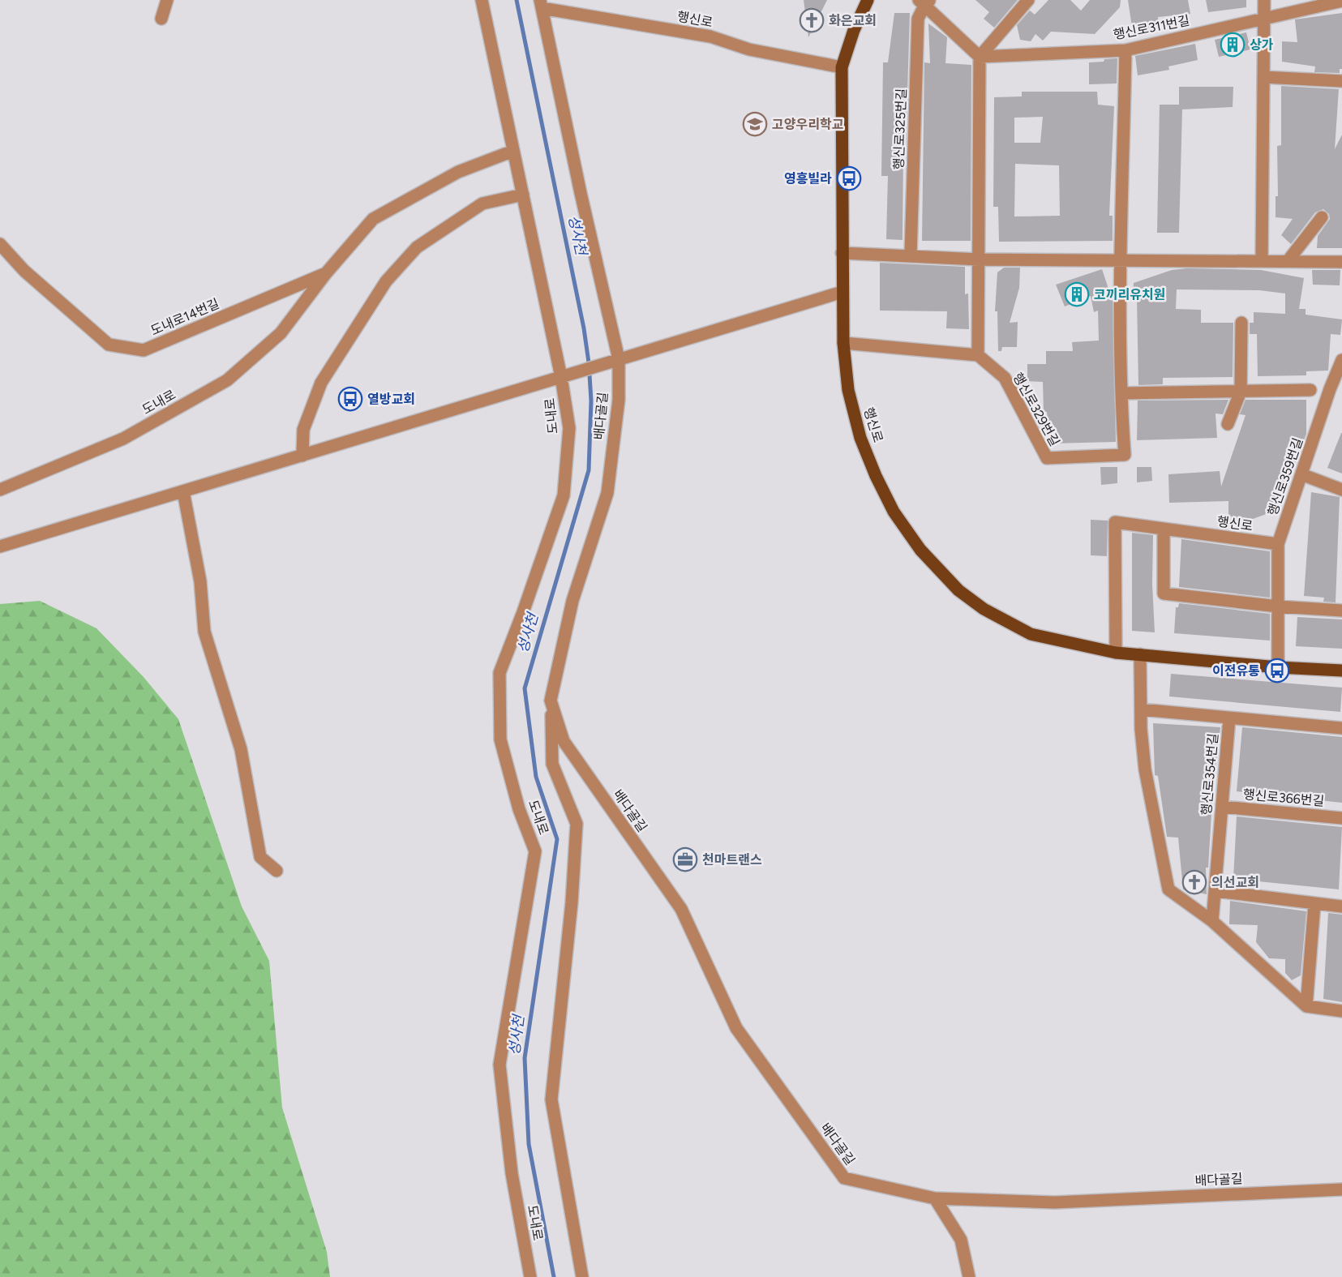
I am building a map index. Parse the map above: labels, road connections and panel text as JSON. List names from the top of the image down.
{
  "streets": {
    "main road": ["행신로"],
    "street": [
      "행신로311번길",
      "행신로325번길",
      "도내로14번길",
      "도내로",
      "행신로329번길",
      "배다골길",
      "행신로359번길",
      "행신로354번길",
      "행신로366번길"
    ]
  },
  "crossings": [
    ["행신로", "배다골길"],
    ["행신로", "행신로359번길"],
    ["도내로14번길", "도내로"],
    ["행신로354번길", "행신로366번길"]
  ],
  "water": ["성사천"],
  "places": {
    "church": ["화은교회", "의선교회"],
    "building": ["상가", "코끼리유치원"],
    "school or university": ["고양우리학교"],
    "bus stop": ["영흥빌라", "열방교회", "이전유통"],
    "office": ["천마트랜스"]
  }
}
